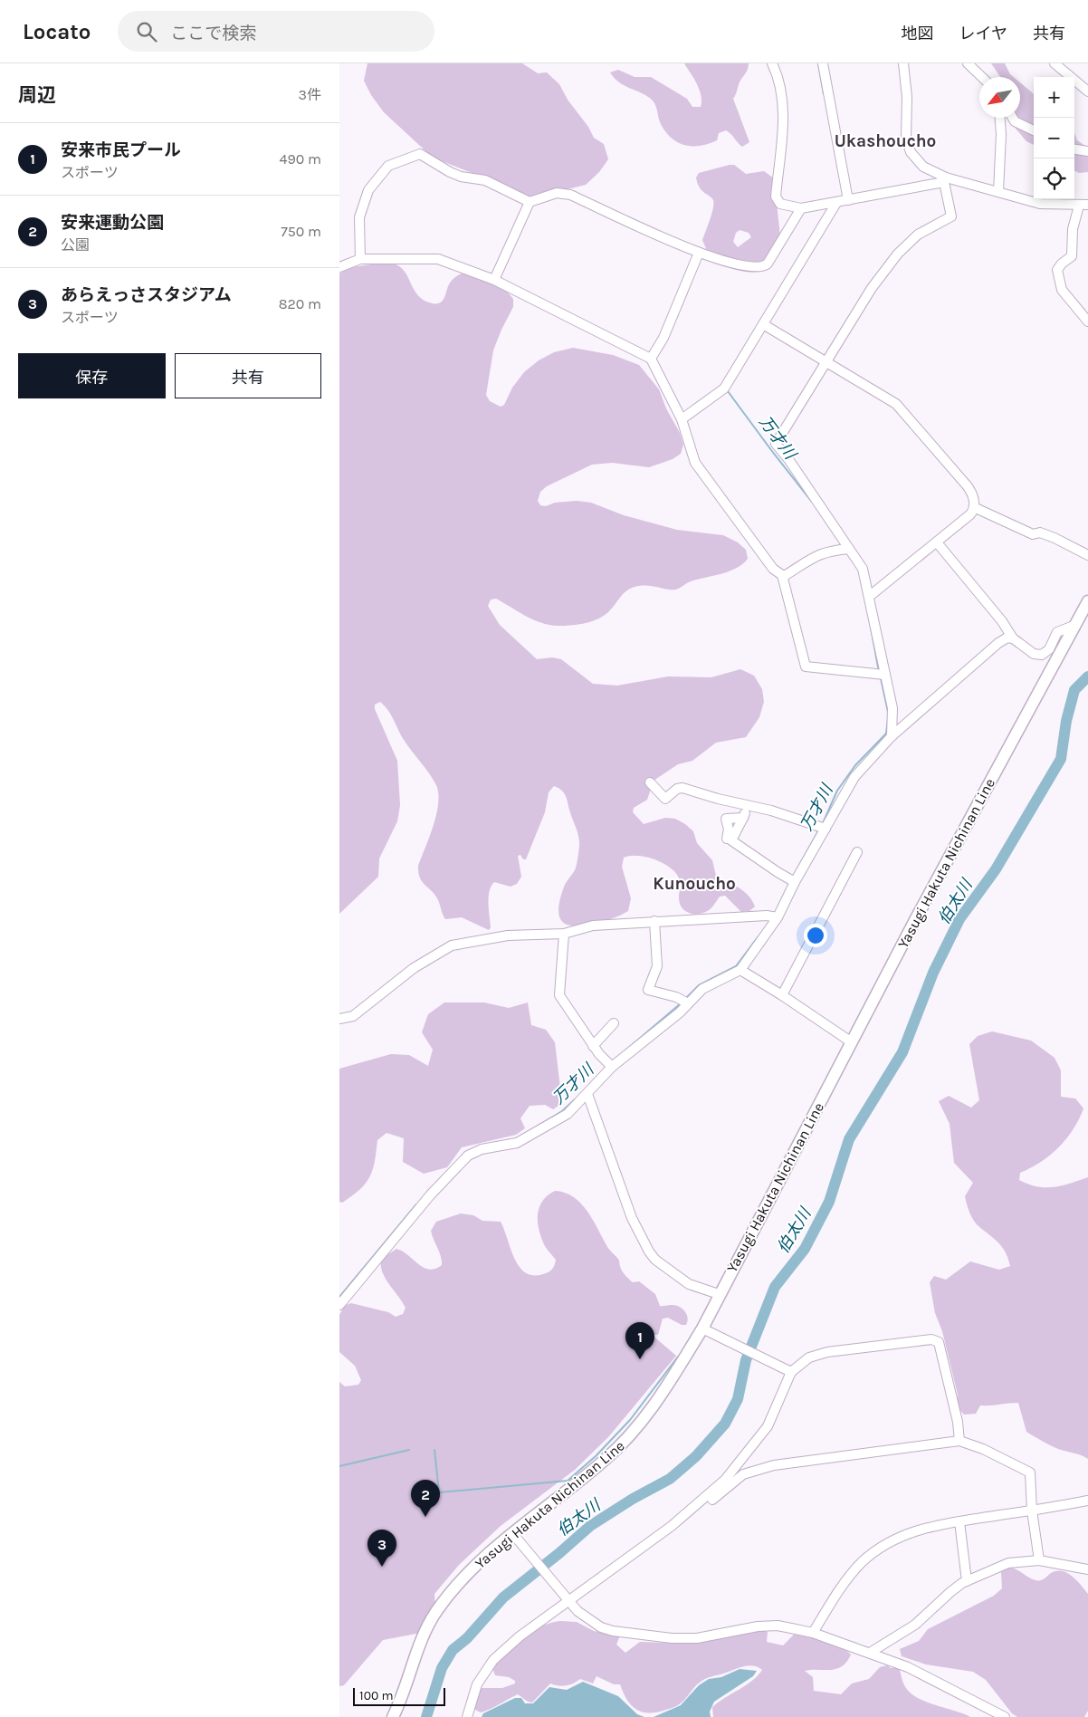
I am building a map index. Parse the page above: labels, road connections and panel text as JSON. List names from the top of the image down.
{
  "streets": {
    "main road": ["Yasugi Hakuta Nichinan Line"]
  },
  "districts": ["Ukashoucho", "Kunoucho"],
  "water": ["万才川", "伯太川"],
  "scale_bar": "100 m",
  "north": "bottom left",
  "page": {
    "header": "Locato",
    "search": "ここで検索",
    "nav": ["地図", "レイヤ", "共有"],
    "heading": ["周辺", "3件"],
    "map_buttons": ["+", "−"],
    "list": [
      {
        "mark": "1",
        "name": "安来市民プール",
        "note": "スポーツ",
        "value": "490 m"
      },
      {
        "mark": "2",
        "name": "安来運動公園",
        "note": "公園",
        "value": "750 m"
      },
      {
        "mark": "3",
        "name": "あらえっさスタジアム",
        "note": "スポーツ",
        "value": "820 m"
      }
    ],
    "buttons": ["保存", "共有"],
    "pins": ["1", "2", "3"],
    "scale": "100 m"
  }
}
